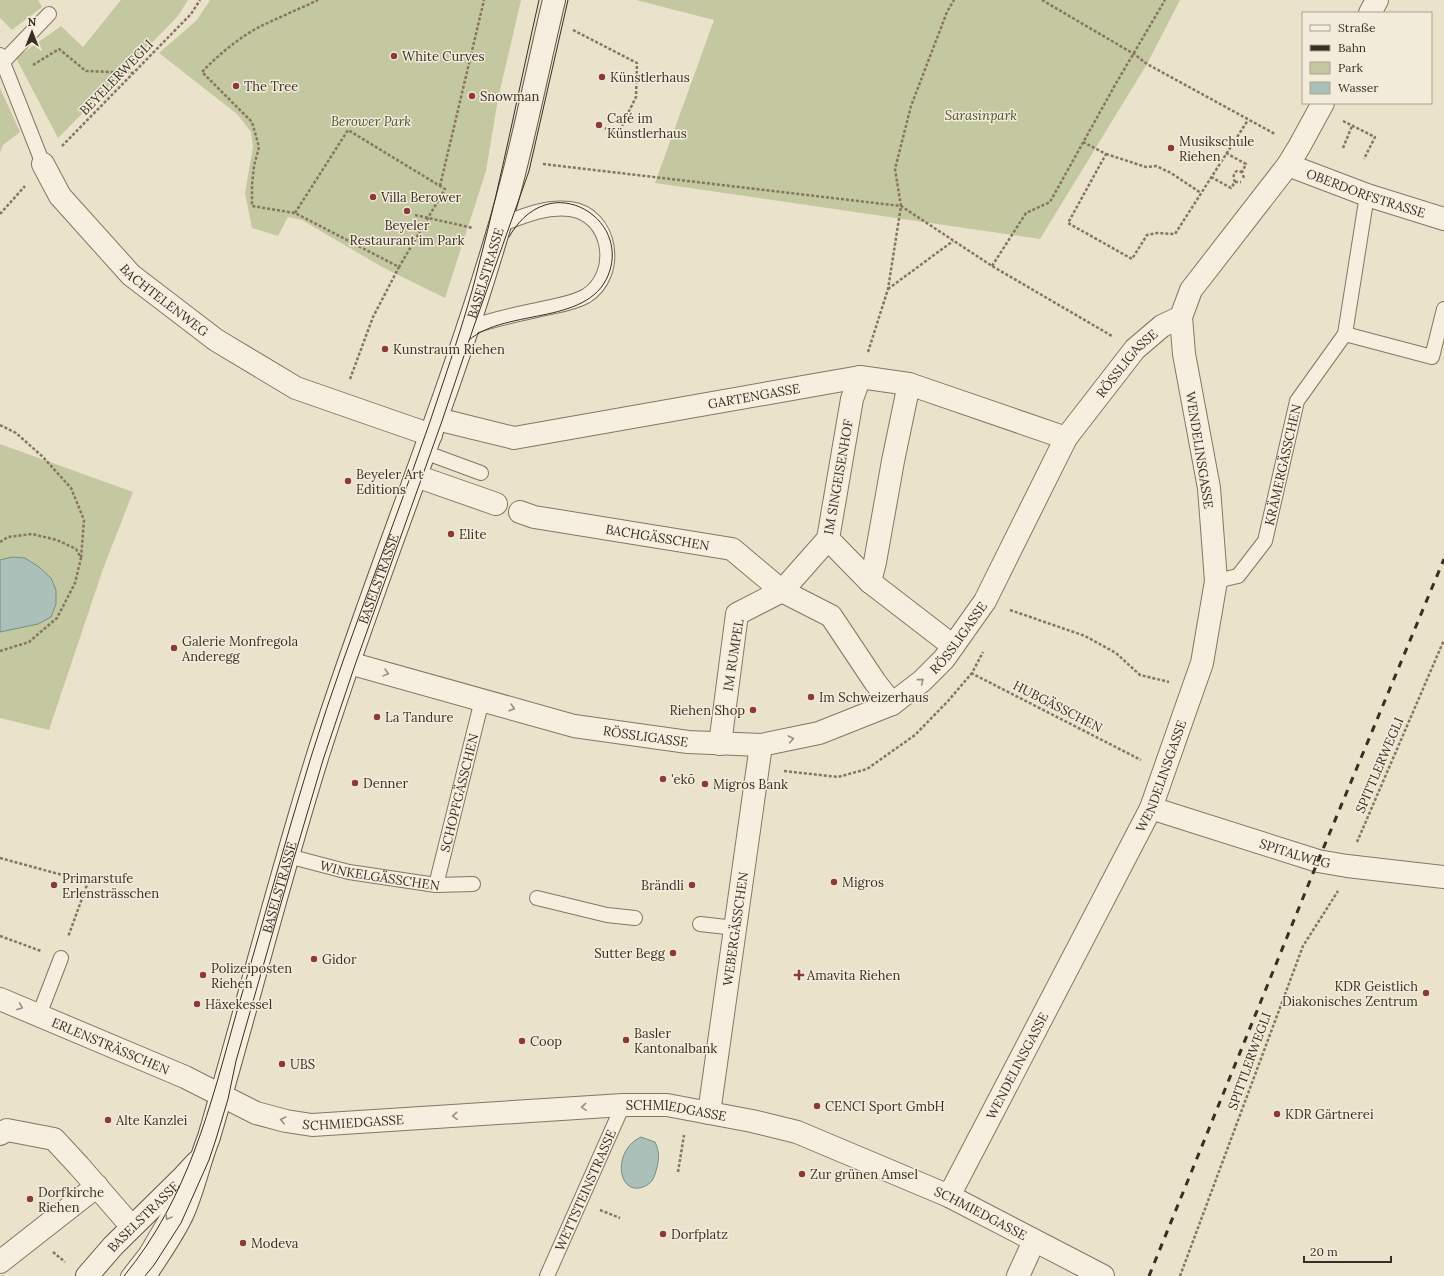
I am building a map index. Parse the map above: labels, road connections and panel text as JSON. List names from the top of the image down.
{
  "streets": {
    "street": [
      "OBERDORFSTRASSE",
      "BASELSTRASSE",
      "BACHTELENWEG",
      "RÖSSLIGASSE",
      "GARTENGASSE",
      "WENDELINSGASSE",
      "IM SINGEISENHOF",
      "BACHGÄSSCHEN",
      "IM RUMPEL",
      "SPITALWEG",
      "WEBERGÄSSCHEN",
      "ERLENSTRÄSSCHEN",
      "SCHMIEDGASSE"
    ],
    "lane": [
      "KRÄMERGÄSSCHEN",
      "SCHOPFGÄSSCHEN",
      "WINKELGÄSSCHEN",
      "WETTSTEINSTRASSE"
    ],
    "path": ["BEYELERWEGLI", "HUBGÄSSCHEN", "SPITTLERWEGLI"]
  },
  "crossings": [
    ["BEYELERWEGLI", "BACHTELENWEG"],
    ["OBERDORFSTRASSE", "KRÄMERGÄSSCHEN"],
    ["BASELSTRASSE", "BACHTELENWEG"],
    ["BASELSTRASSE", "RÖSSLIGASSE"],
    ["BASELSTRASSE", "GARTENGASSE"],
    ["BASELSTRASSE", "WINKELGÄSSCHEN"],
    ["BASELSTRASSE", "ERLENSTRÄSSCHEN"],
    ["BASELSTRASSE", "SCHMIEDGASSE"],
    ["BACHTELENWEG", "GARTENGASSE"],
    ["RÖSSLIGASSE", "GARTENGASSE"],
    ["RÖSSLIGASSE", "WENDELINSGASSE"],
    ["RÖSSLIGASSE", "IM RUMPEL"],
    ["RÖSSLIGASSE", "HUBGÄSSCHEN"],
    ["RÖSSLIGASSE", "SCHOPFGÄSSCHEN"],
    ["RÖSSLIGASSE", "WEBERGÄSSCHEN"],
    ["GARTENGASSE", "IM SINGEISENHOF"],
    ["WENDELINSGASSE", "KRÄMERGÄSSCHEN"],
    ["WENDELINSGASSE", "HUBGÄSSCHEN"],
    ["WENDELINSGASSE", "SPITALWEG"],
    ["WENDELINSGASSE", "SCHMIEDGASSE"],
    ["IM SINGEISENHOF", "BACHGÄSSCHEN"],
    ["IM SINGEISENHOF", "IM RUMPEL"],
    ["BACHGÄSSCHEN", "IM RUMPEL"],
    ["SPITTLERWEGLI", "SPITALWEG"],
    ["SCHOPFGÄSSCHEN", "WINKELGÄSSCHEN"],
    ["WEBERGÄSSCHEN", "SCHMIEDGASSE"],
    ["ERLENSTRÄSSCHEN", "SCHMIEDGASSE"],
    ["SCHMIEDGASSE", "WETTSTEINSTRASSE"]
  ],
  "one_way": ["RÖSSLIGASSE", "SCHMIEDGASSE"],
  "parks": ["Sarasinpark", "Berower Park"],
  "places": {
    "other": [
      "White Curves",
      "Künstlerhaus",
      "The Tree",
      "Snowman",
      "Café im Künstlerhaus",
      "Musikschule Riehen",
      "Villa Berower",
      "Beyeler Restaurant im Park",
      "Kunstraum Riehen",
      "Beyeler Art Editions",
      "Elite",
      "Galerie Monfregola Anderegg",
      "Im Schweizerhaus",
      "Riehen Shop",
      "La Tandure",
      "'ekō",
      "Denner",
      "Migros Bank",
      "Migros",
      "Primarstufe Erlensträsschen",
      "Brändli",
      "Sutter Begg",
      "Gidor",
      "Polizeiposten Riehen",
      "KDR Geistlich Diakonisches Zentrum",
      "Häxekessel",
      "Basler Kantonalbank",
      "Coop",
      "UBS",
      "CENCI Sport GmbH",
      "KDR Gärtnerei",
      "Alte Kanzlei",
      "Zur grünen Amsel",
      "Dorfkirche Riehen",
      "Dorfplatz",
      "Modeva"
    ],
    "health": ["Amavita Riehen"]
  },
  "legend": [
    "Straße",
    "Bahn",
    "Park",
    "Wasser"
  ],
  "scale_bar": "20 m",
  "north": "top"
}
